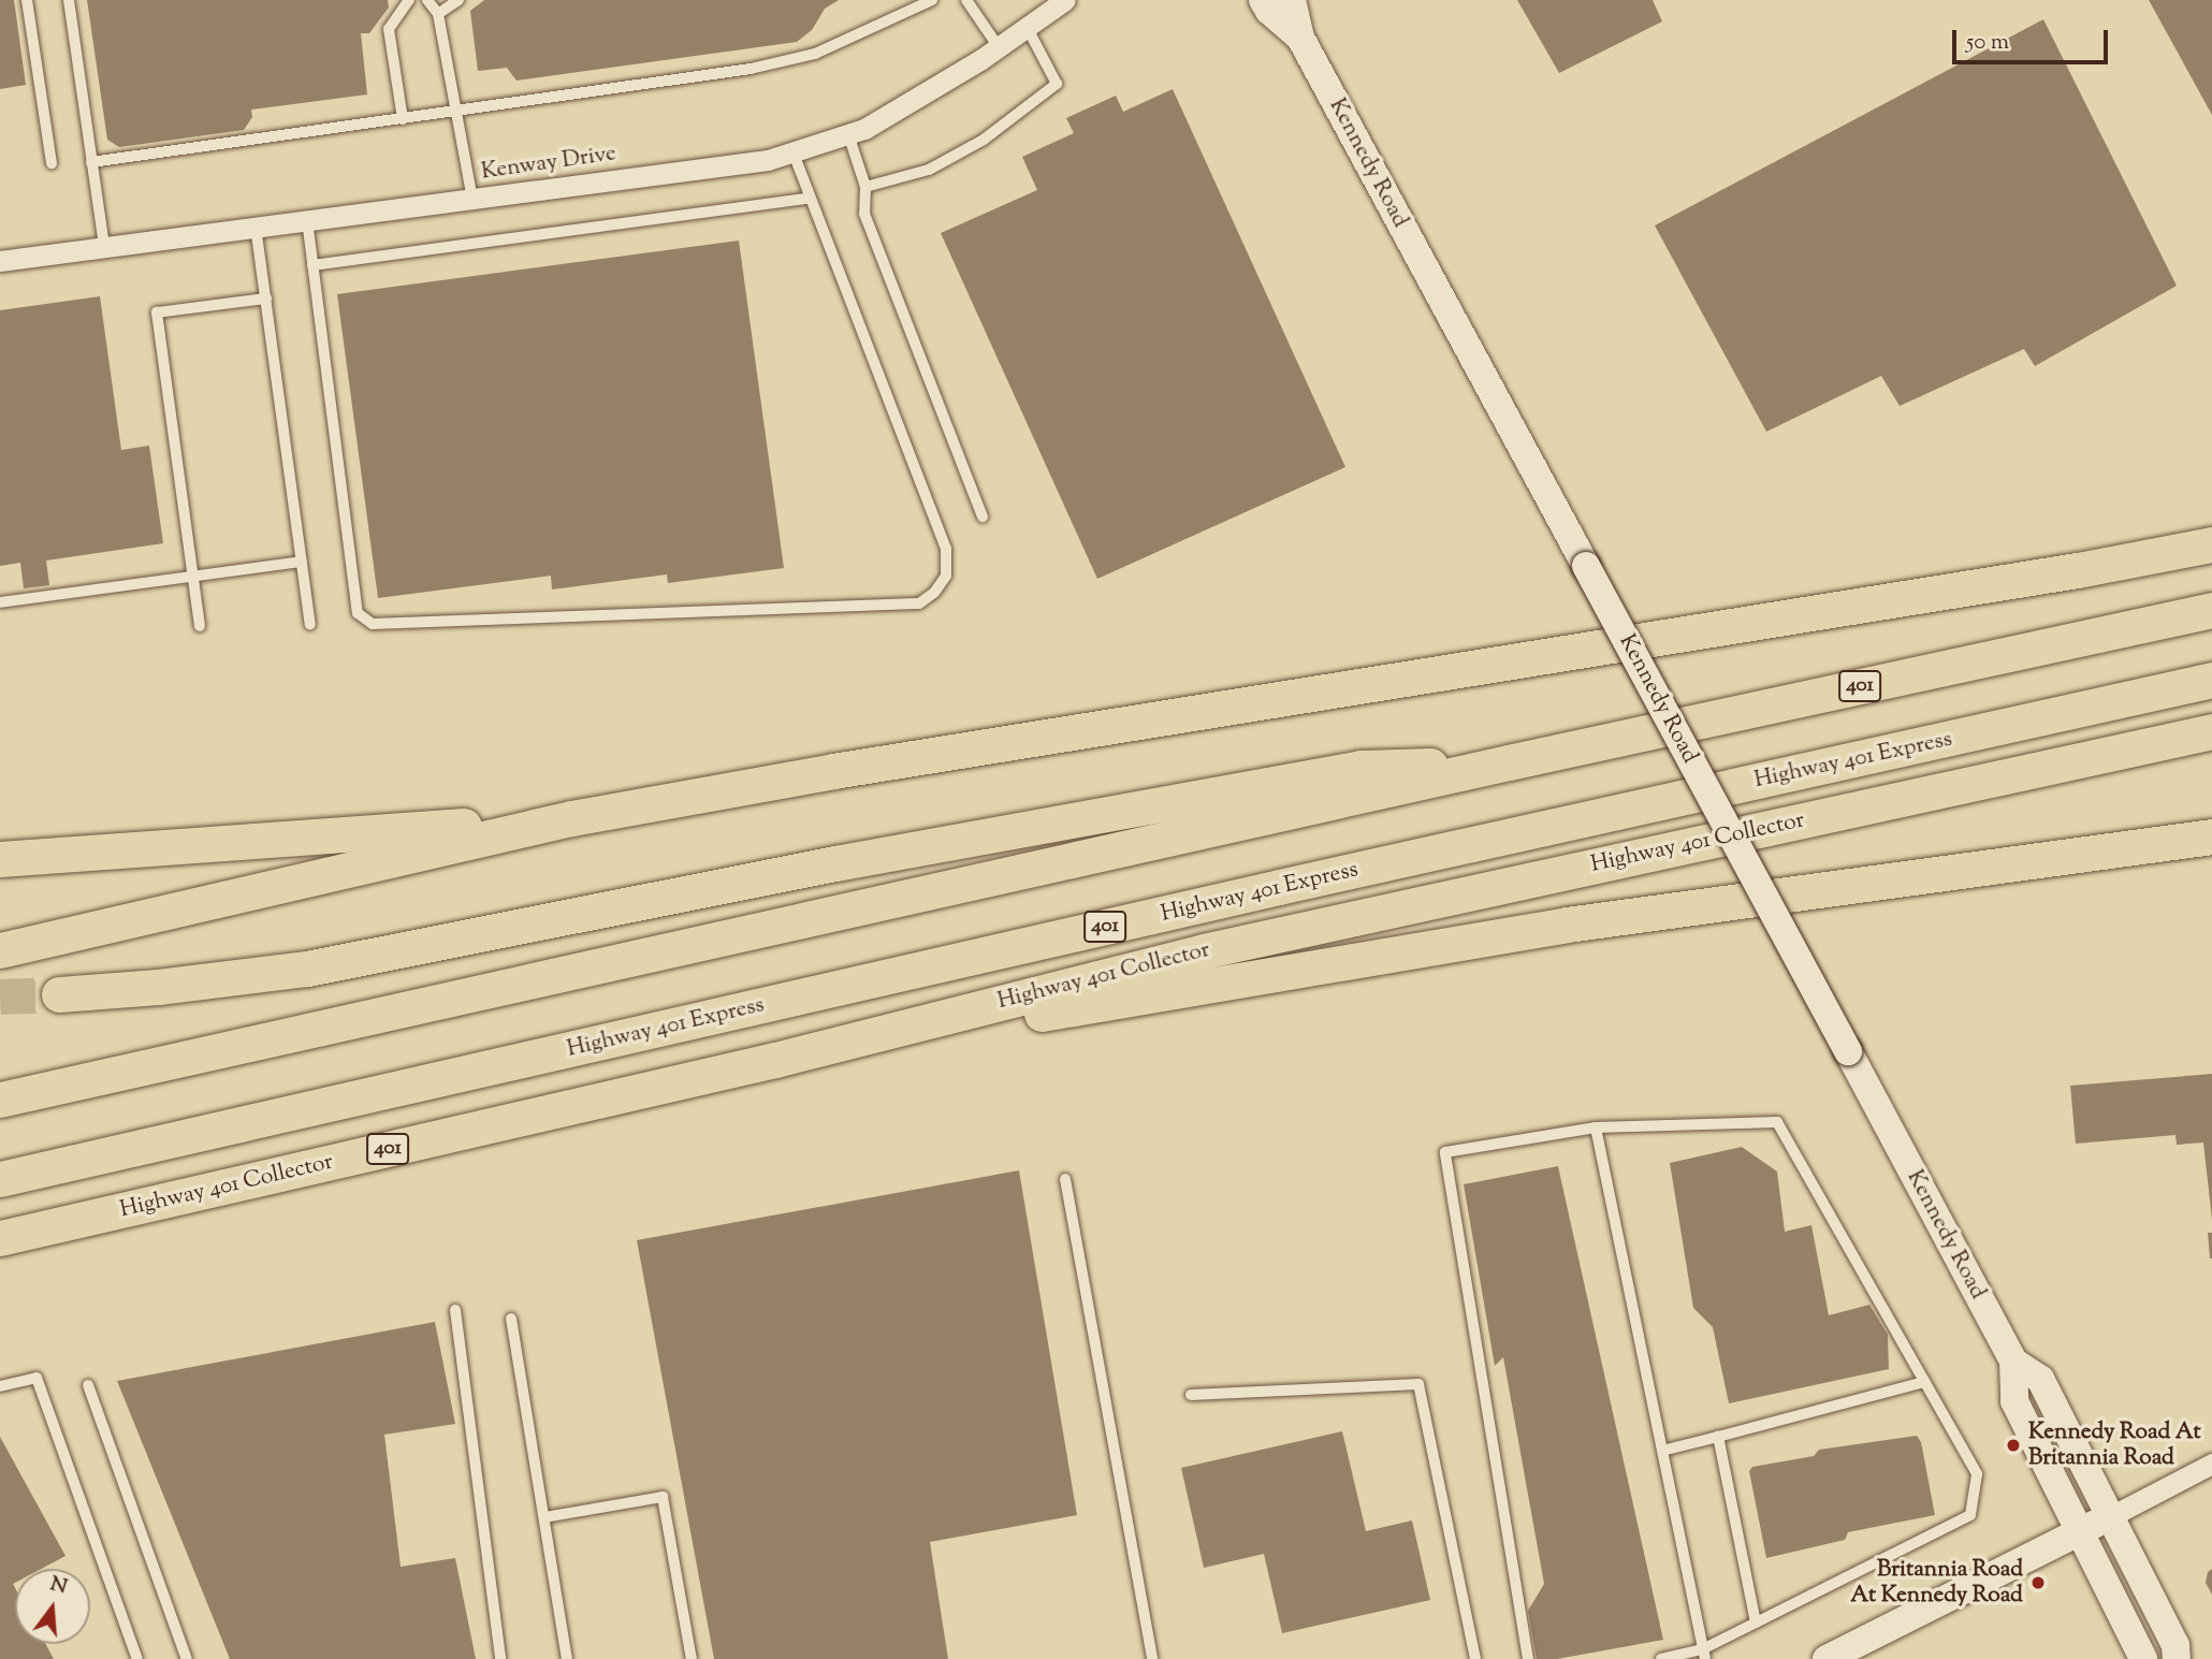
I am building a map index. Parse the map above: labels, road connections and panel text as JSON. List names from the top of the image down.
{
  "streets": {
    "highway": ["401", "Highway 401 Express", "Highway 401 Collector"],
    "main road": ["Kennedy Road"],
    "street": ["Kenway Drive"]
  },
  "places": ["Kennedy Road At Britannia Road", "Britannia Road At Kennedy Road"],
  "scale_bar": "50 m",
  "north": "top"
}
